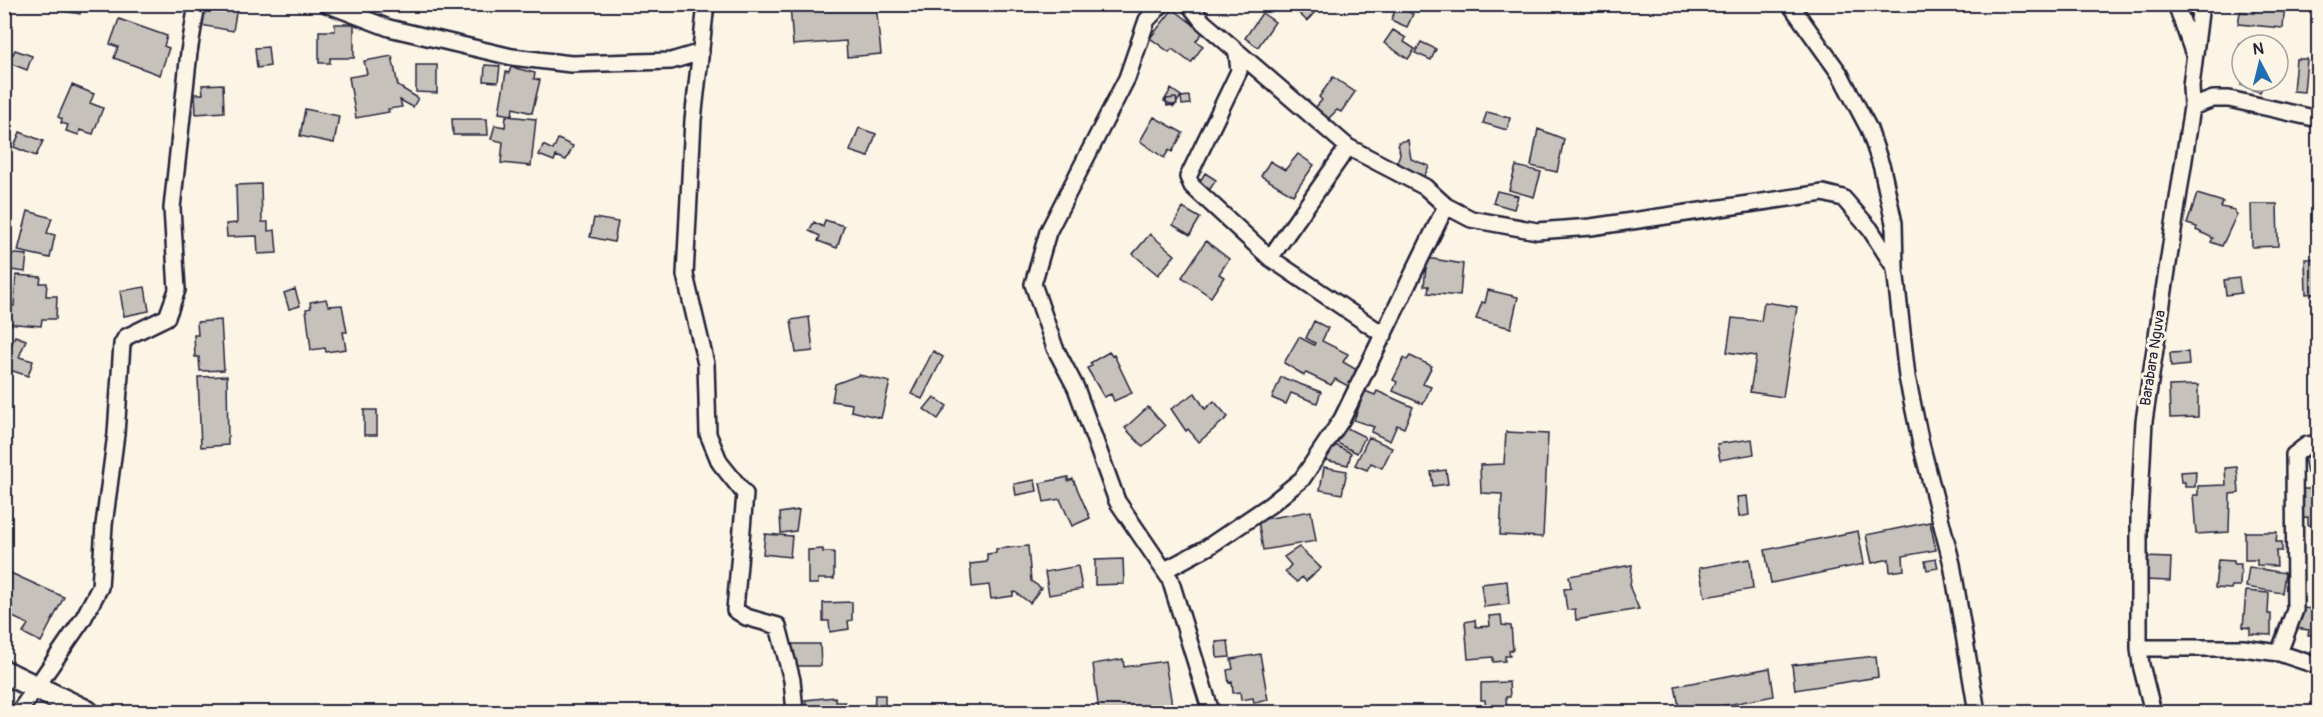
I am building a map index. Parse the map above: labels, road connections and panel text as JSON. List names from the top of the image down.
{
  "streets": {
    "street": ["Barabara Nguva"]
  },
  "north": "top"
}
